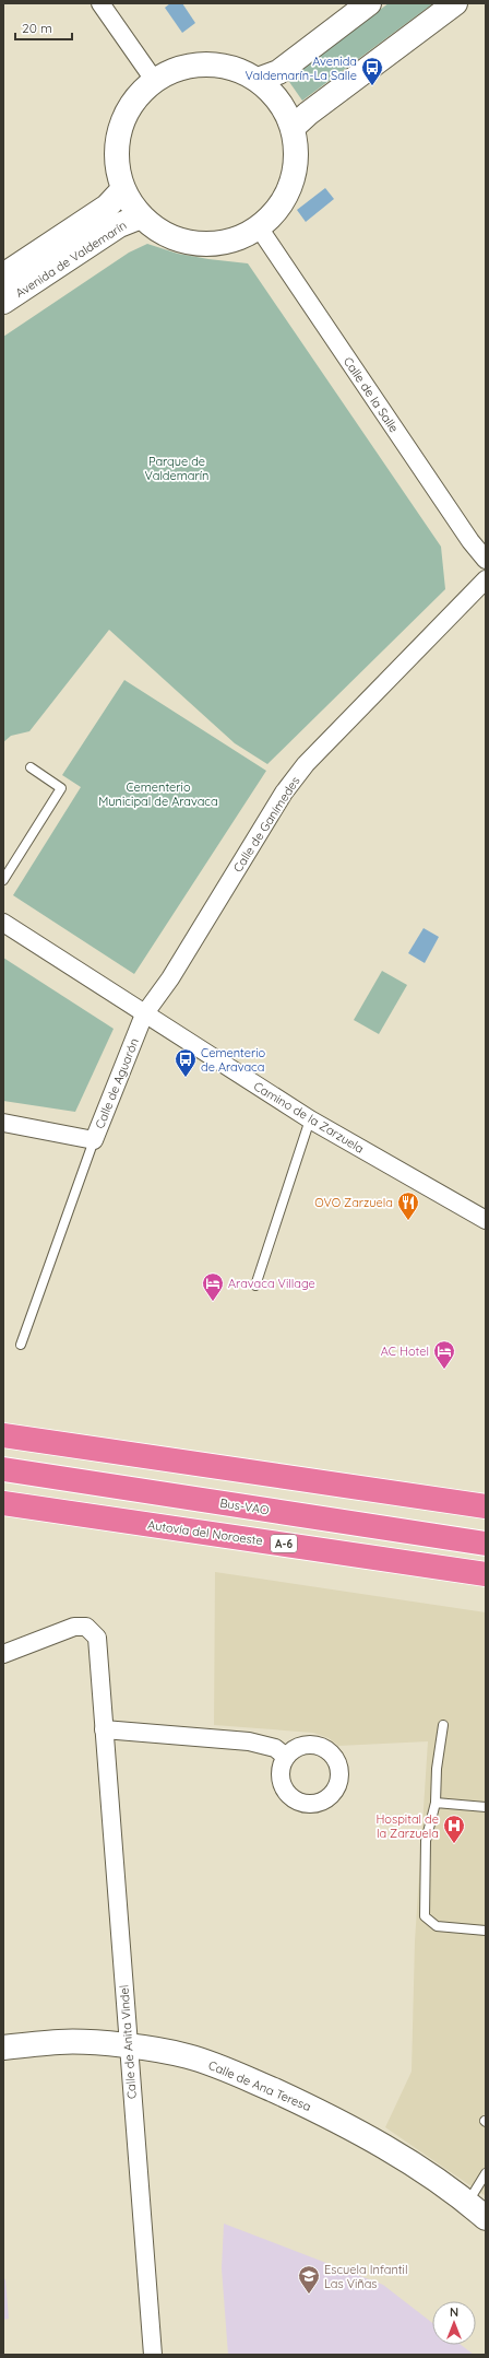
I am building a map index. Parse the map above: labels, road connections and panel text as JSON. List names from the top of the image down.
{
  "streets": {
    "highway": ["Bus-VAO", "Autovía del Noroeste", "A-6"],
    "street": [
      "Avenida de Valdemarín",
      "Calle de la Salle",
      "Calle de Ganímedes",
      "Calle de Aguarón",
      "Camino de la Zarzuela",
      "Calle de Anita Vindel",
      "Calle de Ana Teresa"
    ]
  },
  "crossings": [
    ["Calle de Ganímedes", "Calle de Aguarón"],
    ["Calle de Ganímedes", "Camino de la Zarzuela"],
    ["Calle de Aguarón", "Camino de la Zarzuela"],
    ["Calle de Anita Vindel", "Calle de Ana Teresa"]
  ],
  "parks": ["Parque de Valdemarín", "Cementerio Municipal de Aravaca"],
  "places": {
    "bus stop": ["Avenida Valdemarín-La Salle", "Cementerio de Aravaca"],
    "restaurant": ["OVO Zarzuela"],
    "hotel": ["Aravaca Village", "AC Hotel"],
    "hospital": ["Hospital de la Zarzuela"],
    "school or university": ["Escuela Infantil Las Viñas"]
  },
  "scale_bar": "20 m",
  "north": "top"
}
